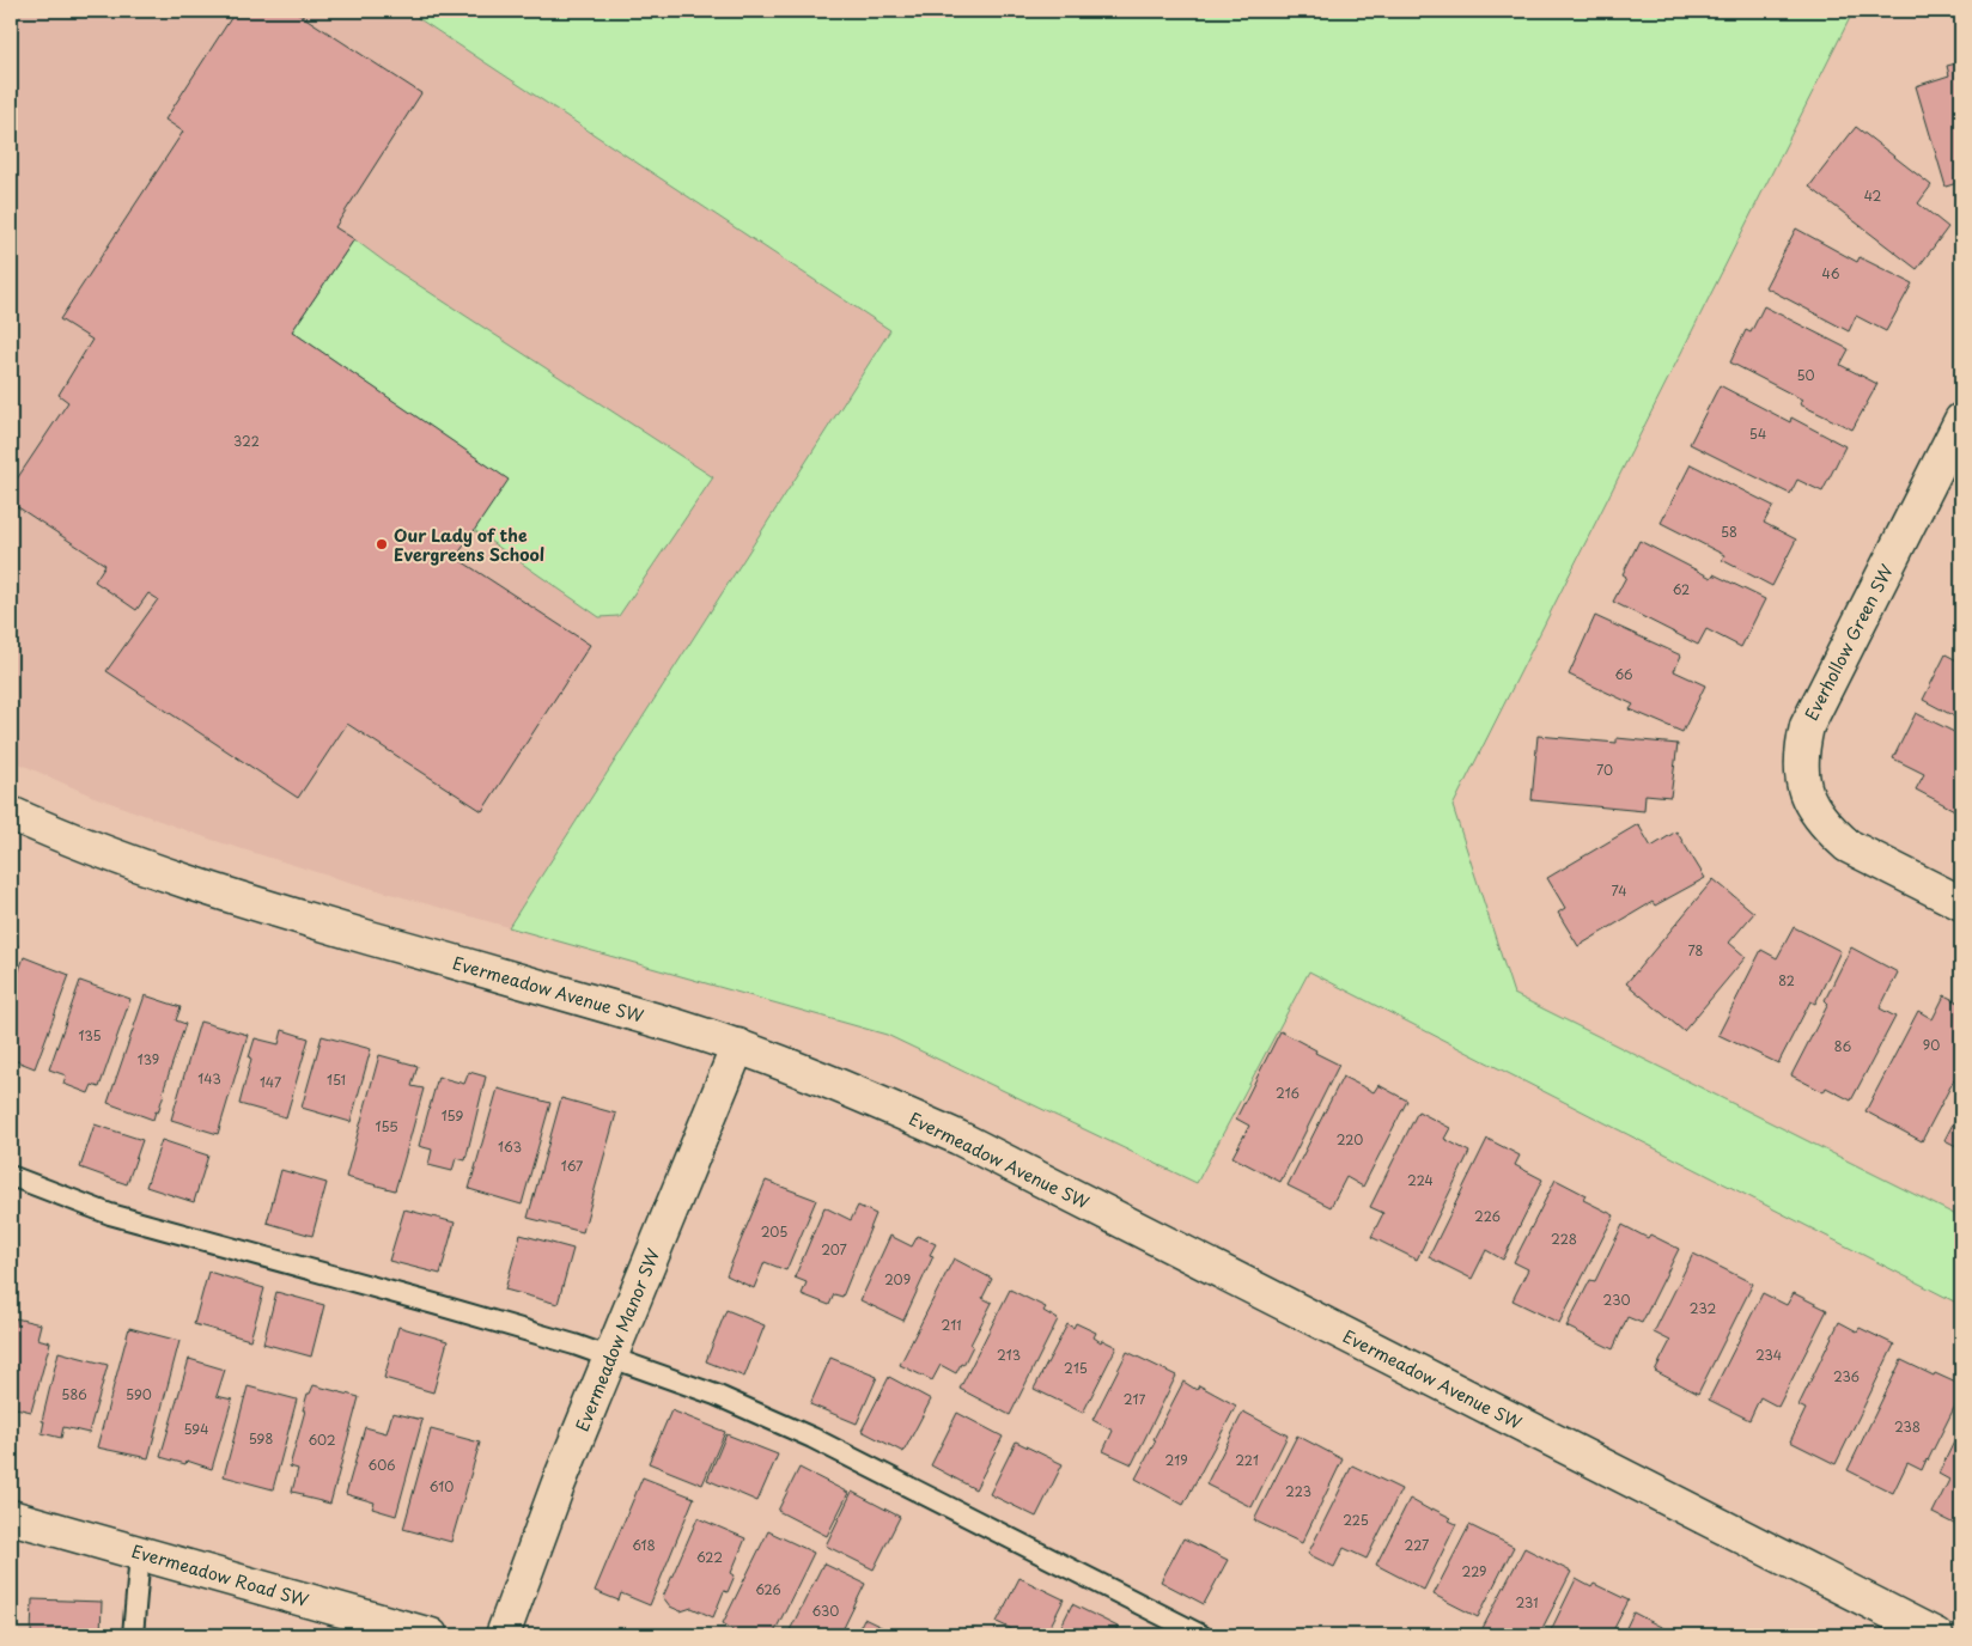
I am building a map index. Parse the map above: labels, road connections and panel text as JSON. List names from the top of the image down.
{
  "streets": {
    "street": [
      "Everhollow Green SW",
      "Evermeadow Avenue SW",
      "Evermeadow Manor SW",
      "Evermeadow Road SW"
    ]
  },
  "crossings": [
    ["Evermeadow Avenue SW", "Evermeadow Manor SW"]
  ],
  "places": ["Our Lady of the Evergreens School"],
  "house_numbers": [
    "42",
    "46",
    "50",
    "54",
    "322",
    "58",
    "62",
    "66",
    "70",
    "74",
    "78",
    "82",
    "135",
    "90",
    "86",
    "139",
    "143",
    "151",
    "147",
    "216",
    "159",
    "155",
    "220",
    "163",
    "167",
    "224",
    "226",
    "205",
    "228",
    "207",
    "209",
    "230",
    "232",
    "211",
    "213",
    "234",
    "215",
    "236",
    "586",
    "590",
    "217",
    "238",
    "594",
    "598",
    "602",
    "219",
    "221",
    "606",
    "610",
    "223",
    "225",
    "618",
    "227",
    "622",
    "229",
    "626",
    "231",
    "630"
  ]
}
